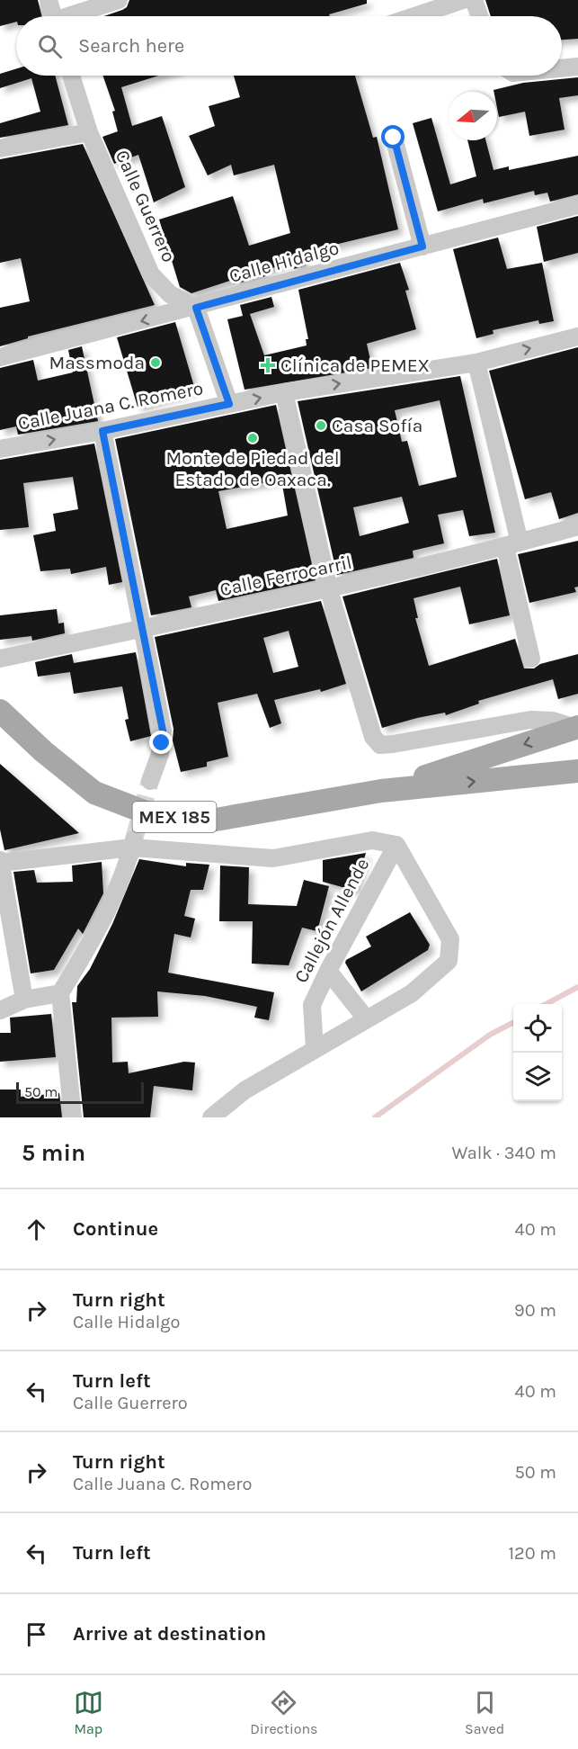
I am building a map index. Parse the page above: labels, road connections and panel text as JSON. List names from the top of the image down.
{
  "streets": {
    "main road": ["MEX 185"],
    "street": [
      "Calle Guerrero",
      "Calle Hidalgo",
      "Calle Juana C. Romero",
      "Calle Ferrocarril",
      "Callejón Allende"
    ]
  },
  "crossings": [
    ["Calle Guerrero", "Calle Hidalgo"]
  ],
  "one_way": ["Calle Juana C. Romero"],
  "places": {
    "other": ["Massmoda", "Casa Sofía", "Monte de Piedad del Estado de Oaxaca."],
    "health": ["Clínica de PEMEX"]
  },
  "scale_bar": "50 m",
  "north": "left",
  "page": {
    "search": "Search here",
    "scale": "50 m",
    "heading": ["5 min", "Walk · 340 m"],
    "list": [
      ["Continue", "40 m"],
      ["Turn right", "Calle Hidalgo", "90 m"],
      ["Turn left", "Calle Guerrero", "40 m"],
      ["Turn right", "Calle Juana C. Romero", "50 m"],
      ["Turn left", "120 m"],
      "Arrive at destination"
    ],
    "nav": ["Map", "Directions", "Saved"]
  }
}
